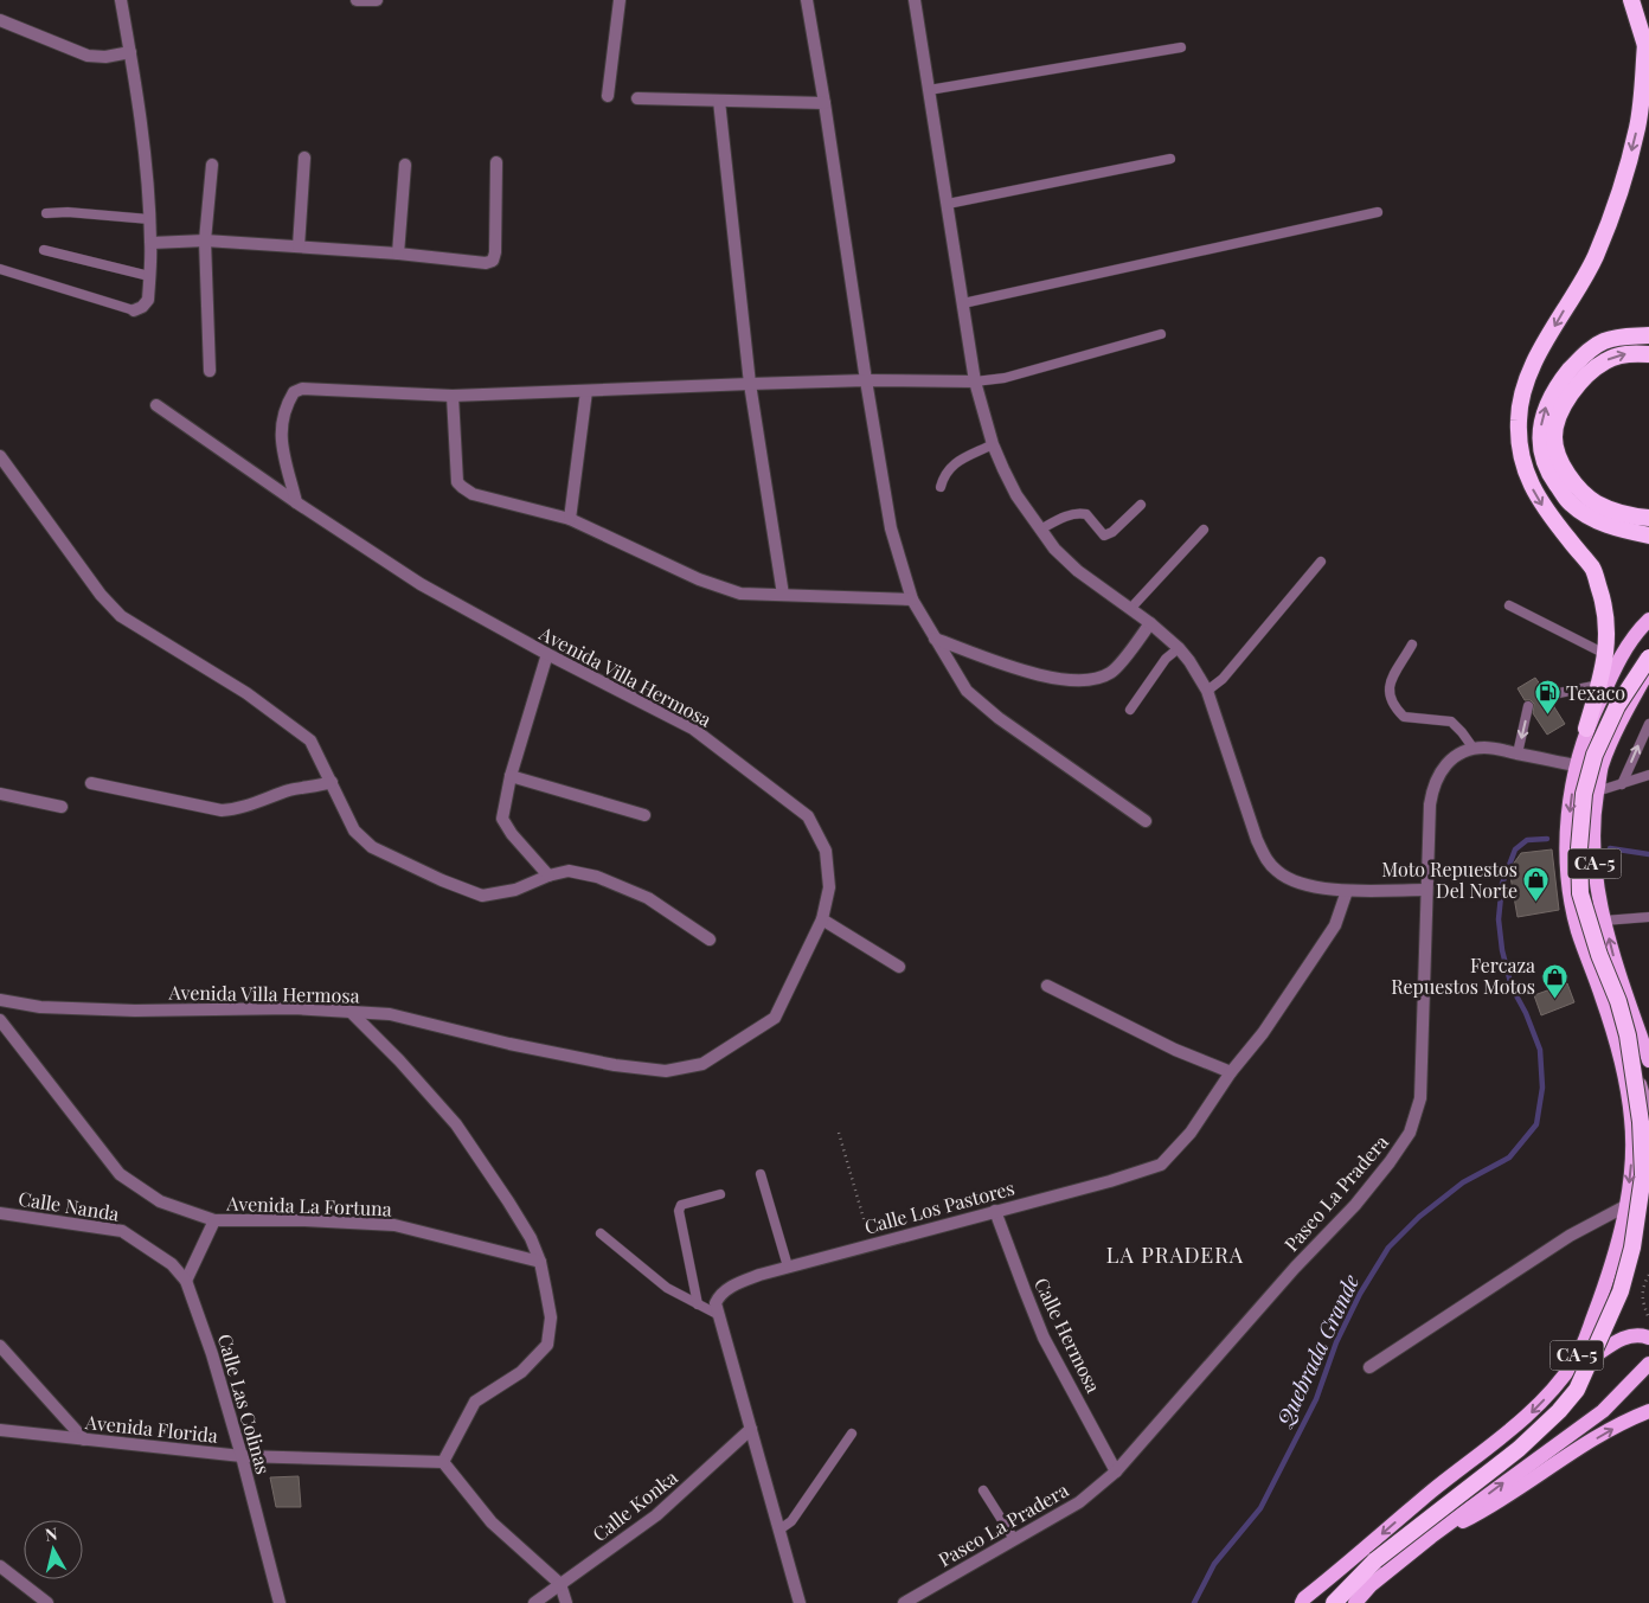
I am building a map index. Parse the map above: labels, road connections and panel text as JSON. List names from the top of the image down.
{
  "streets": {
    "main road": ["CA-5"],
    "street": [
      "Avenida Villa Hermosa",
      "Paseo La Pradera",
      "Calle Nanda",
      "Avenida La Fortuna",
      "Calle Los Pastores",
      "Calle Hermosa",
      "Calle Las Colinas",
      "Avenida Florida",
      "Calle Konka"
    ]
  },
  "crossings": [
    ["Paseo La Pradera", "Calle Hermosa"],
    ["Calle Nanda", "Calle Las Colinas"],
    ["Calle Los Pastores", "Calle Hermosa"],
    ["Calle Las Colinas", "Avenida Florida"]
  ],
  "districts": ["LA PRADERA"],
  "water": ["Quebrada Grande"],
  "places": {
    "fuel station": ["Texaco"],
    "shop": ["Moto Repuestos Del Norte", "Fercaza Repuestos Motos"]
  },
  "north": "top"
}
